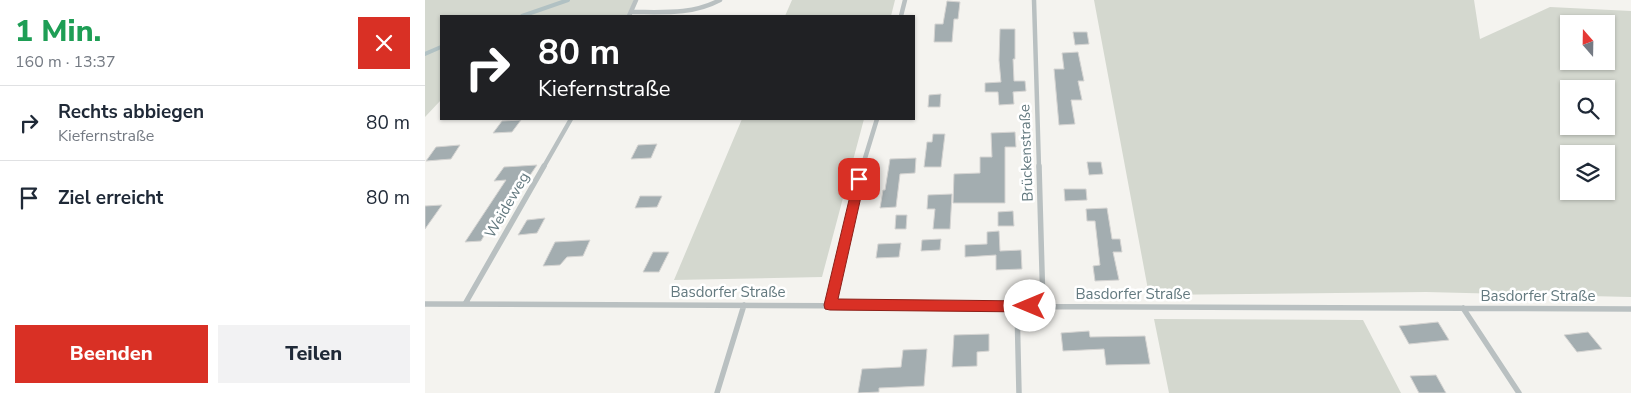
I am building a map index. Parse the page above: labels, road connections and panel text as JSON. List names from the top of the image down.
{
  "streets": {
    "street": ["Brückenstraße", "Weideweg", "Basdorfer Straße"]
  },
  "crossings": [
    ["Brückenstraße", "Basdorfer Straße"],
    ["Weideweg", "Basdorfer Straße"]
  ],
  "north": "top",
  "page": {
    "heading": ["1 Min.", "160 m · 13:37"],
    "turn": ["80 m", "Kiefernstraße"],
    "list": [
      {
        "name": "Rechts abbiegen",
        "note": "Kiefernstraße",
        "value": "80 m"
      },
      {
        "name": "Ziel erreicht",
        "value": "80 m"
      }
    ],
    "buttons": ["Beenden", "Teilen"]
  }
}
